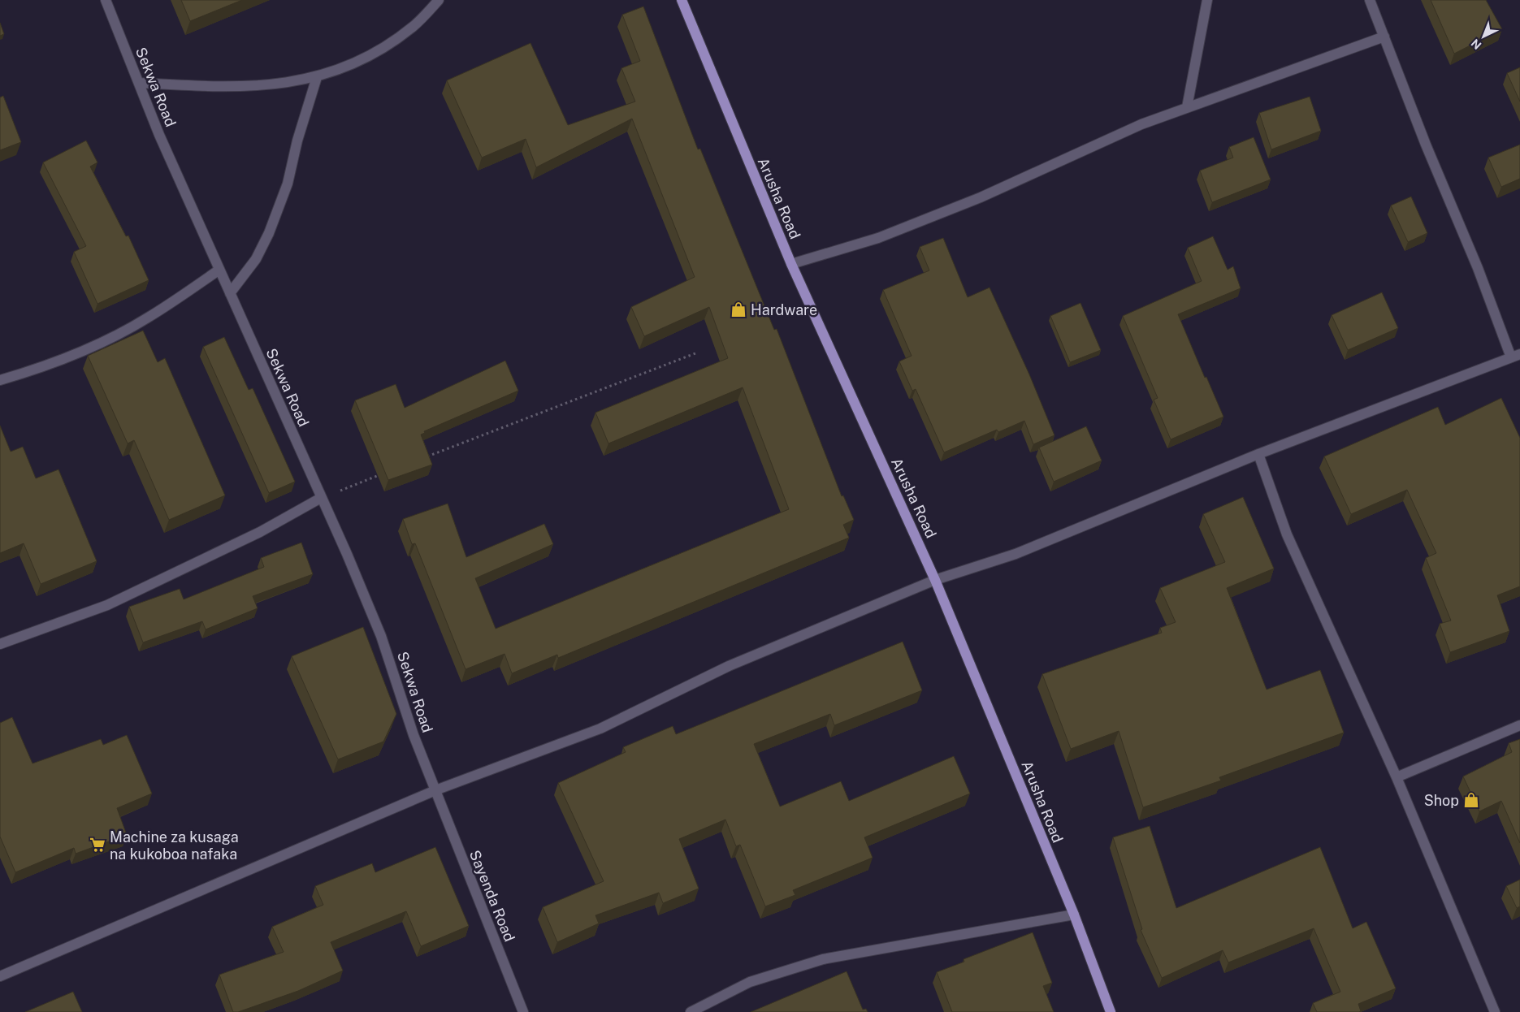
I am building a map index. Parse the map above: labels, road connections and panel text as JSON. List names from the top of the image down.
{
  "streets": {
    "main road": ["Arusha Road"],
    "street": ["Sekwa Road", "Sayenda Road"]
  },
  "crossings": [
    ["Sekwa Road", "Sayenda Road"]
  ],
  "places": {
    "shop": ["Hardware", "Shop"],
    "supermarket": ["Machine za kusaga na kukoboa nafaka"]
  },
  "north": "bottom left"
}
